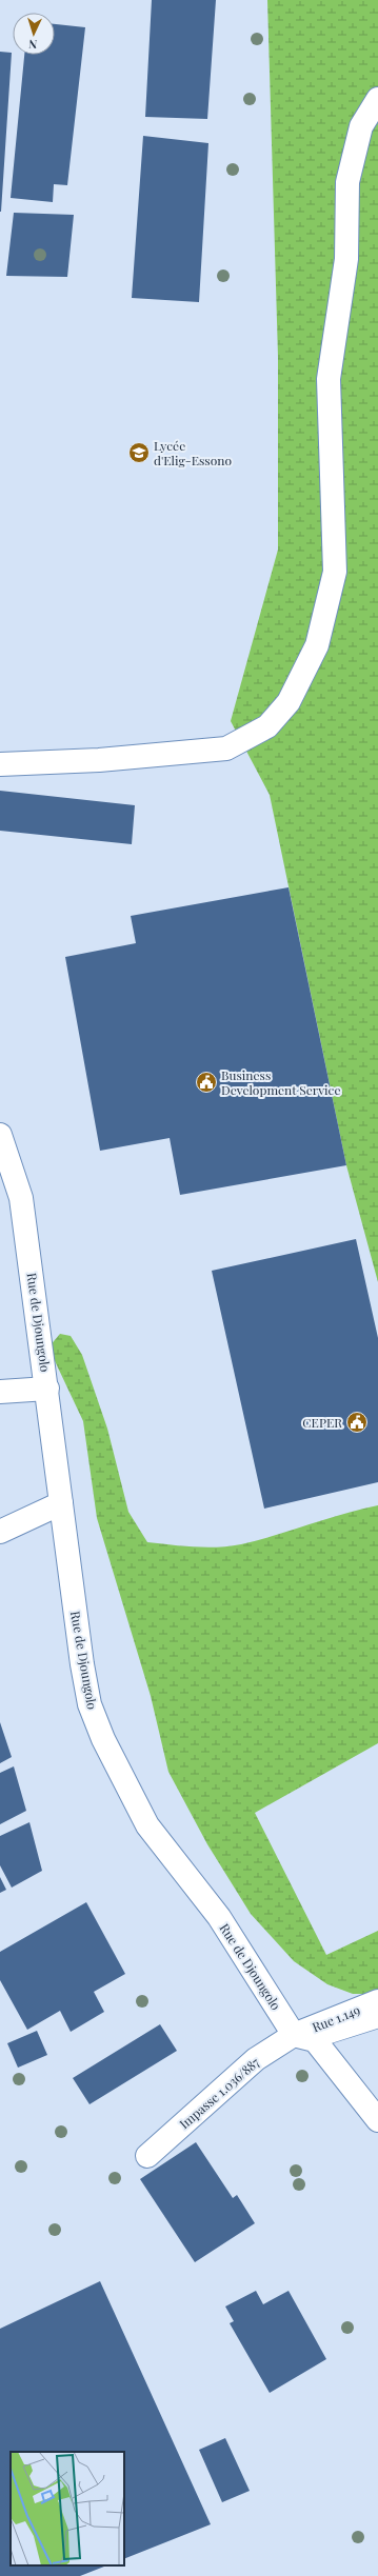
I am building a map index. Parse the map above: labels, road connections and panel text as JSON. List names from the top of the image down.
{
  "streets": {
    "street": ["Rue de Djoungolo", "Rue 1.149", "Impasse 1.036/887"]
  },
  "crossings": [
    ["Rue de Djoungolo", "Rue 1.149"],
    ["Rue de Djoungolo", "Impasse 1.036/887"],
    ["Rue 1.149", "Impasse 1.036/887"]
  ],
  "places": {
    "school or university": ["Lycée d'Elig-Essono"],
    "public building": ["Business Development Service", "CEPER"]
  },
  "north": "bottom"
}
